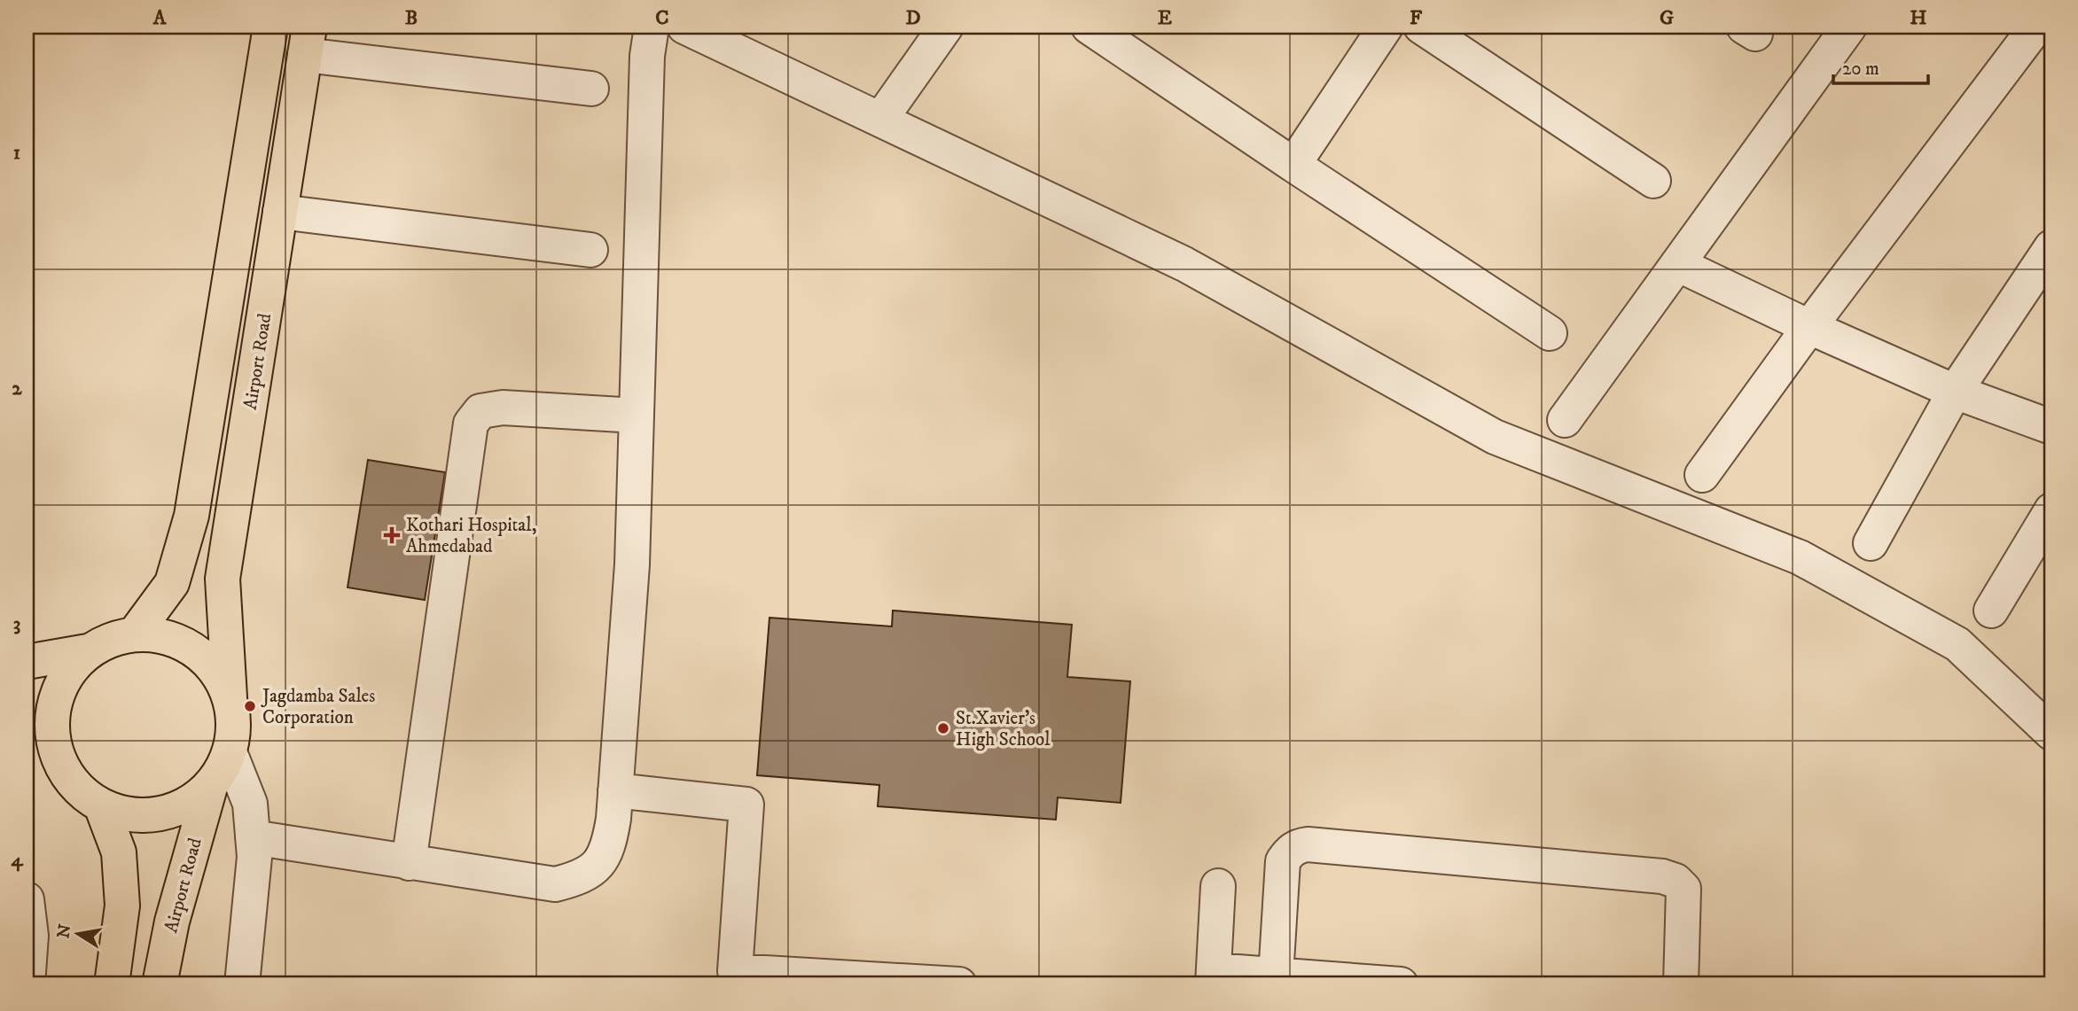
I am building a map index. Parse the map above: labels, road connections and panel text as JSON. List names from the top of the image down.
{
  "streets": {
    "main road": ["Airport Road"]
  },
  "places": {
    "health": ["Kothari Hospital, Ahmedabad"],
    "other": ["Jagdamba Sales Corporation", "St.Xavier's High School"]
  },
  "scale_bar": "20 m",
  "north": "left",
  "grid": {
    "columns": [
      "A",
      "B",
      "C",
      "D",
      "E",
      "F",
      "G",
      "H"
    ],
    "rows": [
      "1",
      "2",
      "3",
      "4"
    ]
  }
}
